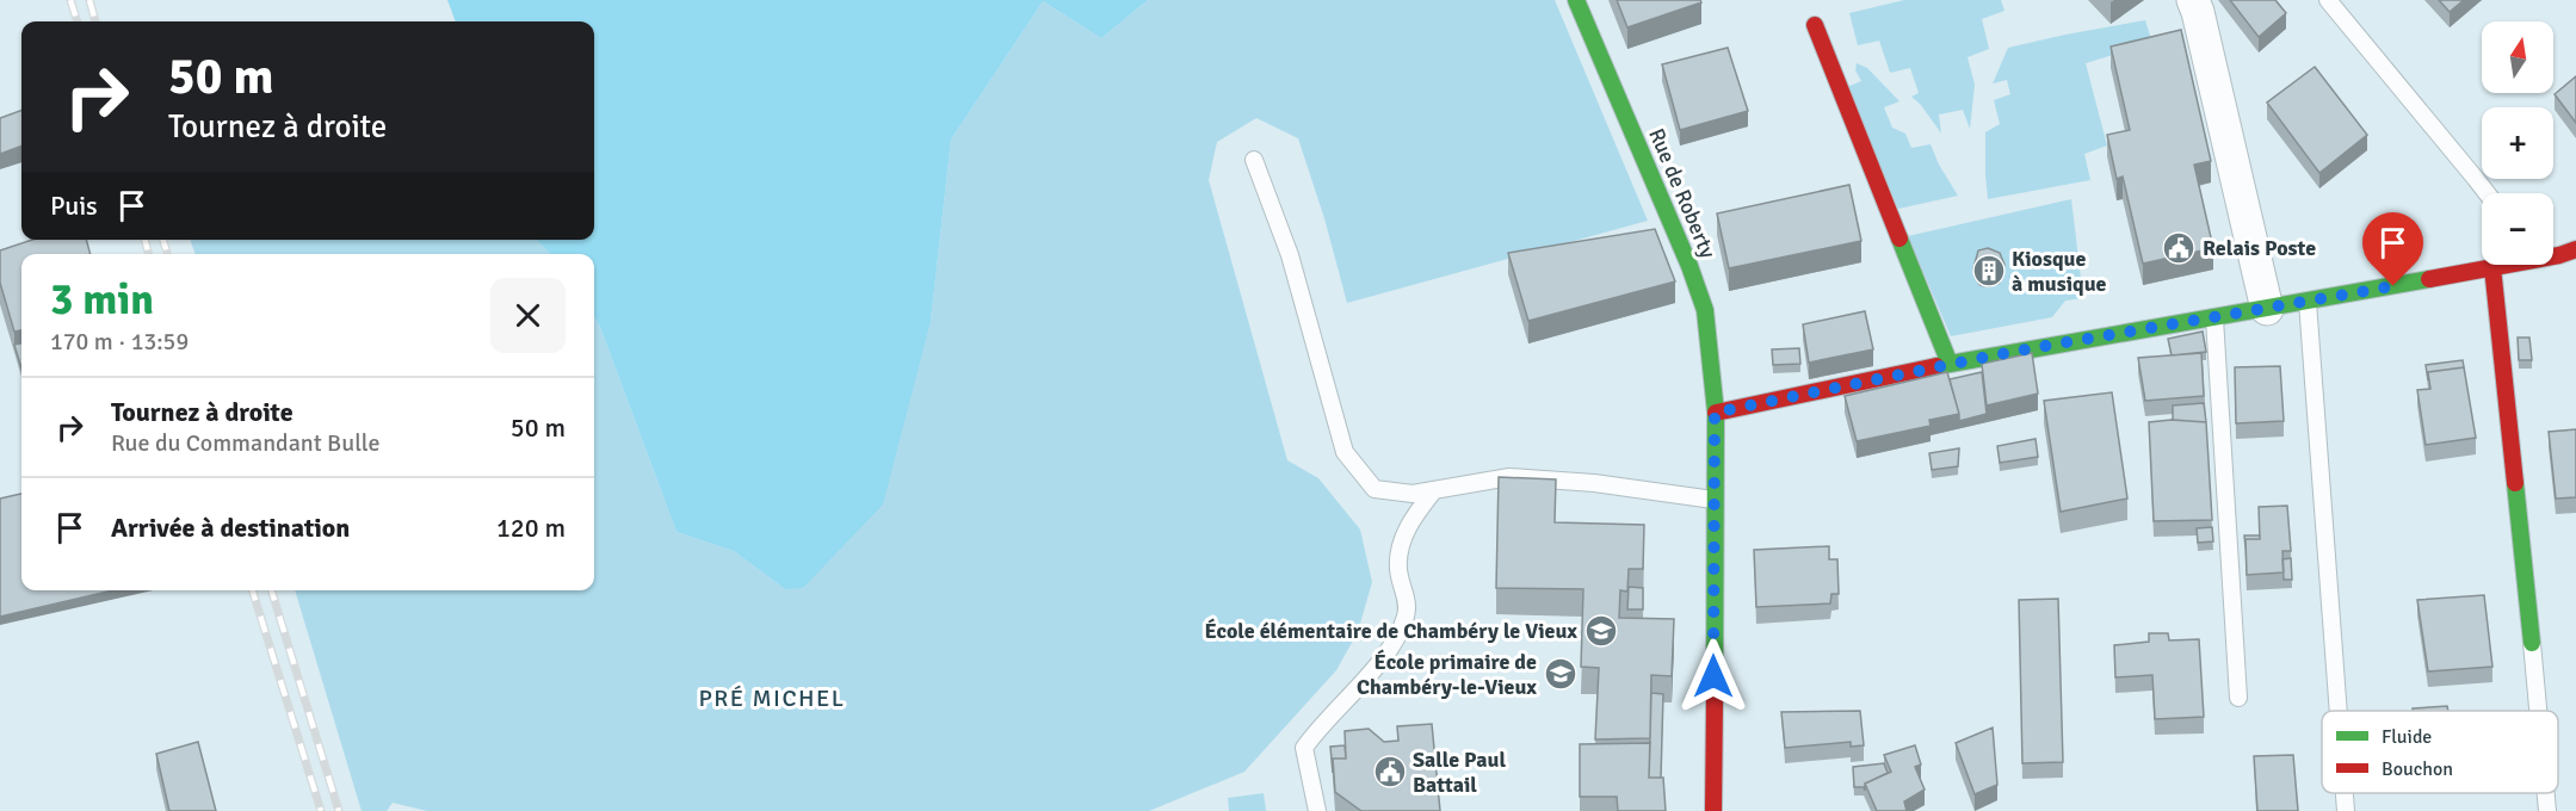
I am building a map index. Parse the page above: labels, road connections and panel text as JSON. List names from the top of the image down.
{
  "streets": {
    "street": ["Rue de Roberty"]
  },
  "districts": ["PRÉ MICHEL"],
  "places": {
    "public building": ["Relais Poste", "Salle Paul Battail"],
    "building": ["Kiosque à musique"],
    "school or university": ["École élémentaire de Chambéry le Vieux", "École primaire de Chambéry-le-Vieux"]
  },
  "legend": ["Fluide", "Bouchon"],
  "north": "top",
  "page": {
    "map_buttons": ["+", "−"],
    "turn": ["50 m", "Tournez à droite"],
    "then": "Puis",
    "heading": ["3 min", "170 m · 13:59"],
    "list": [
      {
        "name": "Tournez à droite",
        "note": "Rue du Commandant Bulle",
        "value": "50 m"
      },
      {
        "name": "Arrivée à destination",
        "value": "120 m"
      }
    ]
  }
}
